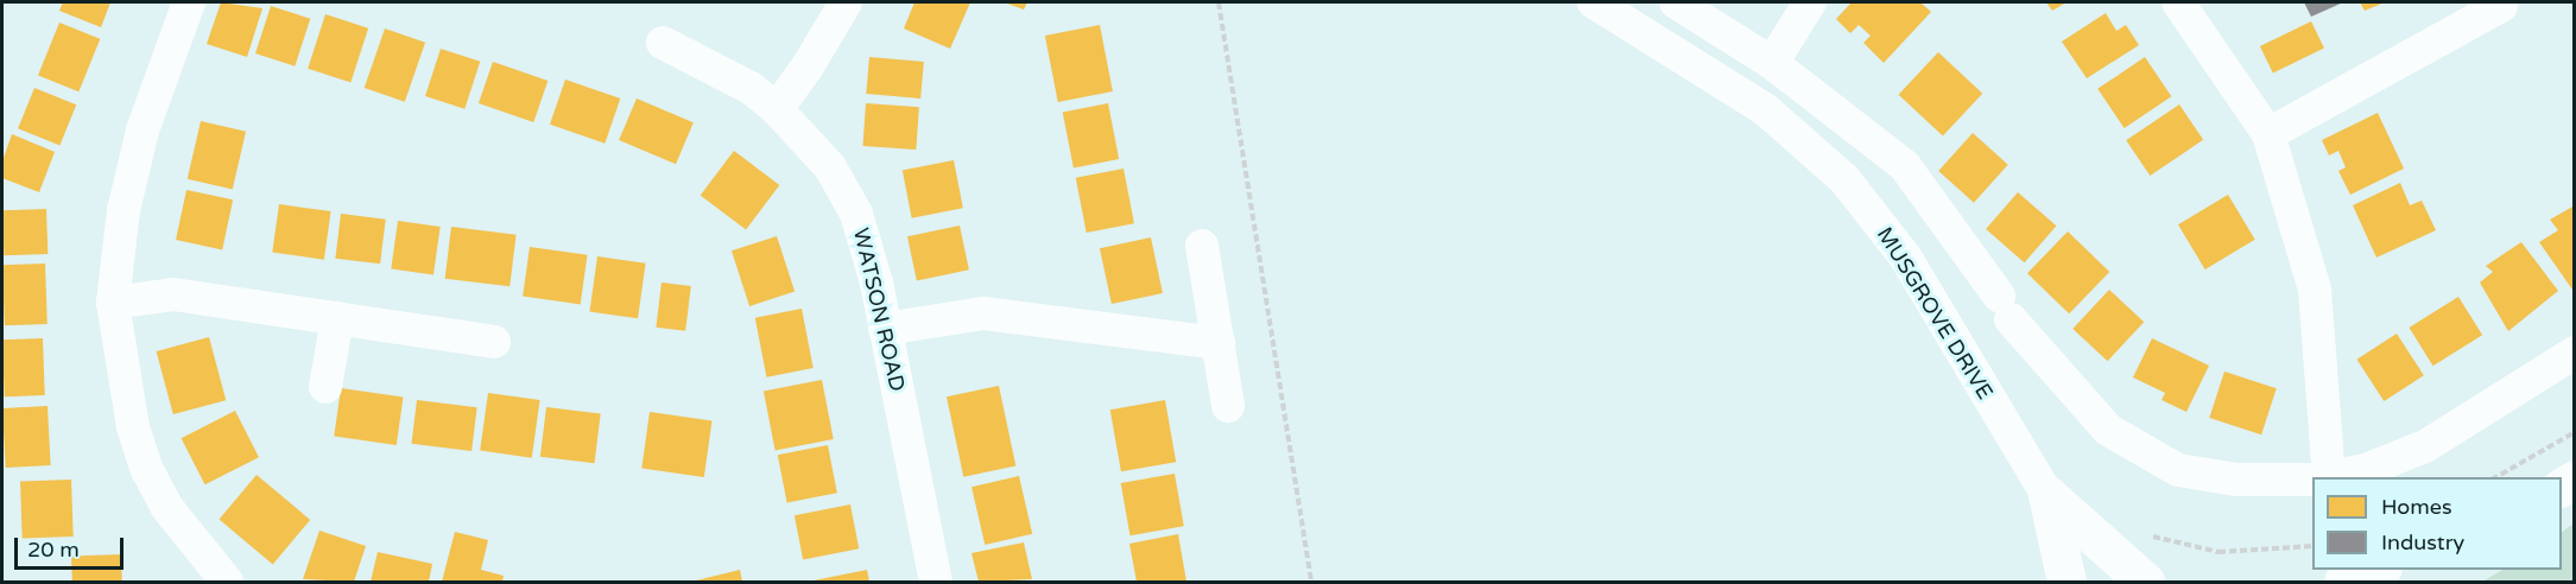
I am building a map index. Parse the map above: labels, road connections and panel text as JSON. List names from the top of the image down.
{
  "streets": {
    "street": ["WATSON ROAD", "MUSGROVE DRIVE"]
  },
  "legend": ["Homes", "Industry"],
  "scale_bar": "20 m"
}
